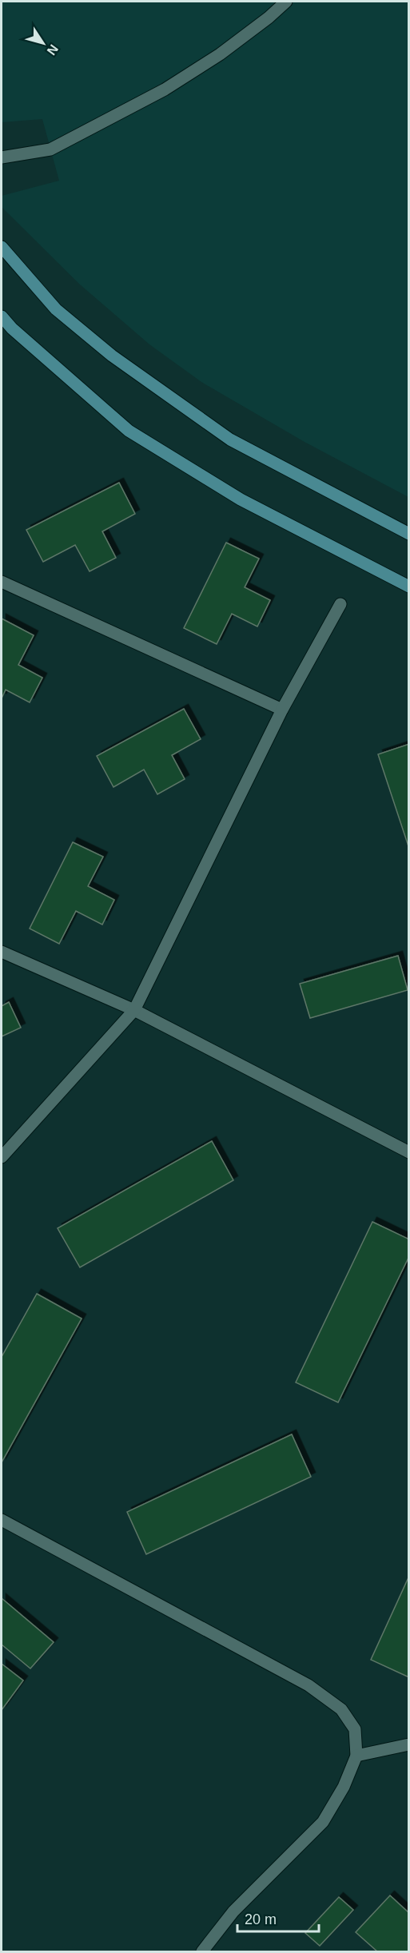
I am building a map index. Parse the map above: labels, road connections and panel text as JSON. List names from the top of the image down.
{
  "scale_bar": "20 m",
  "north": "bottom right"
}
